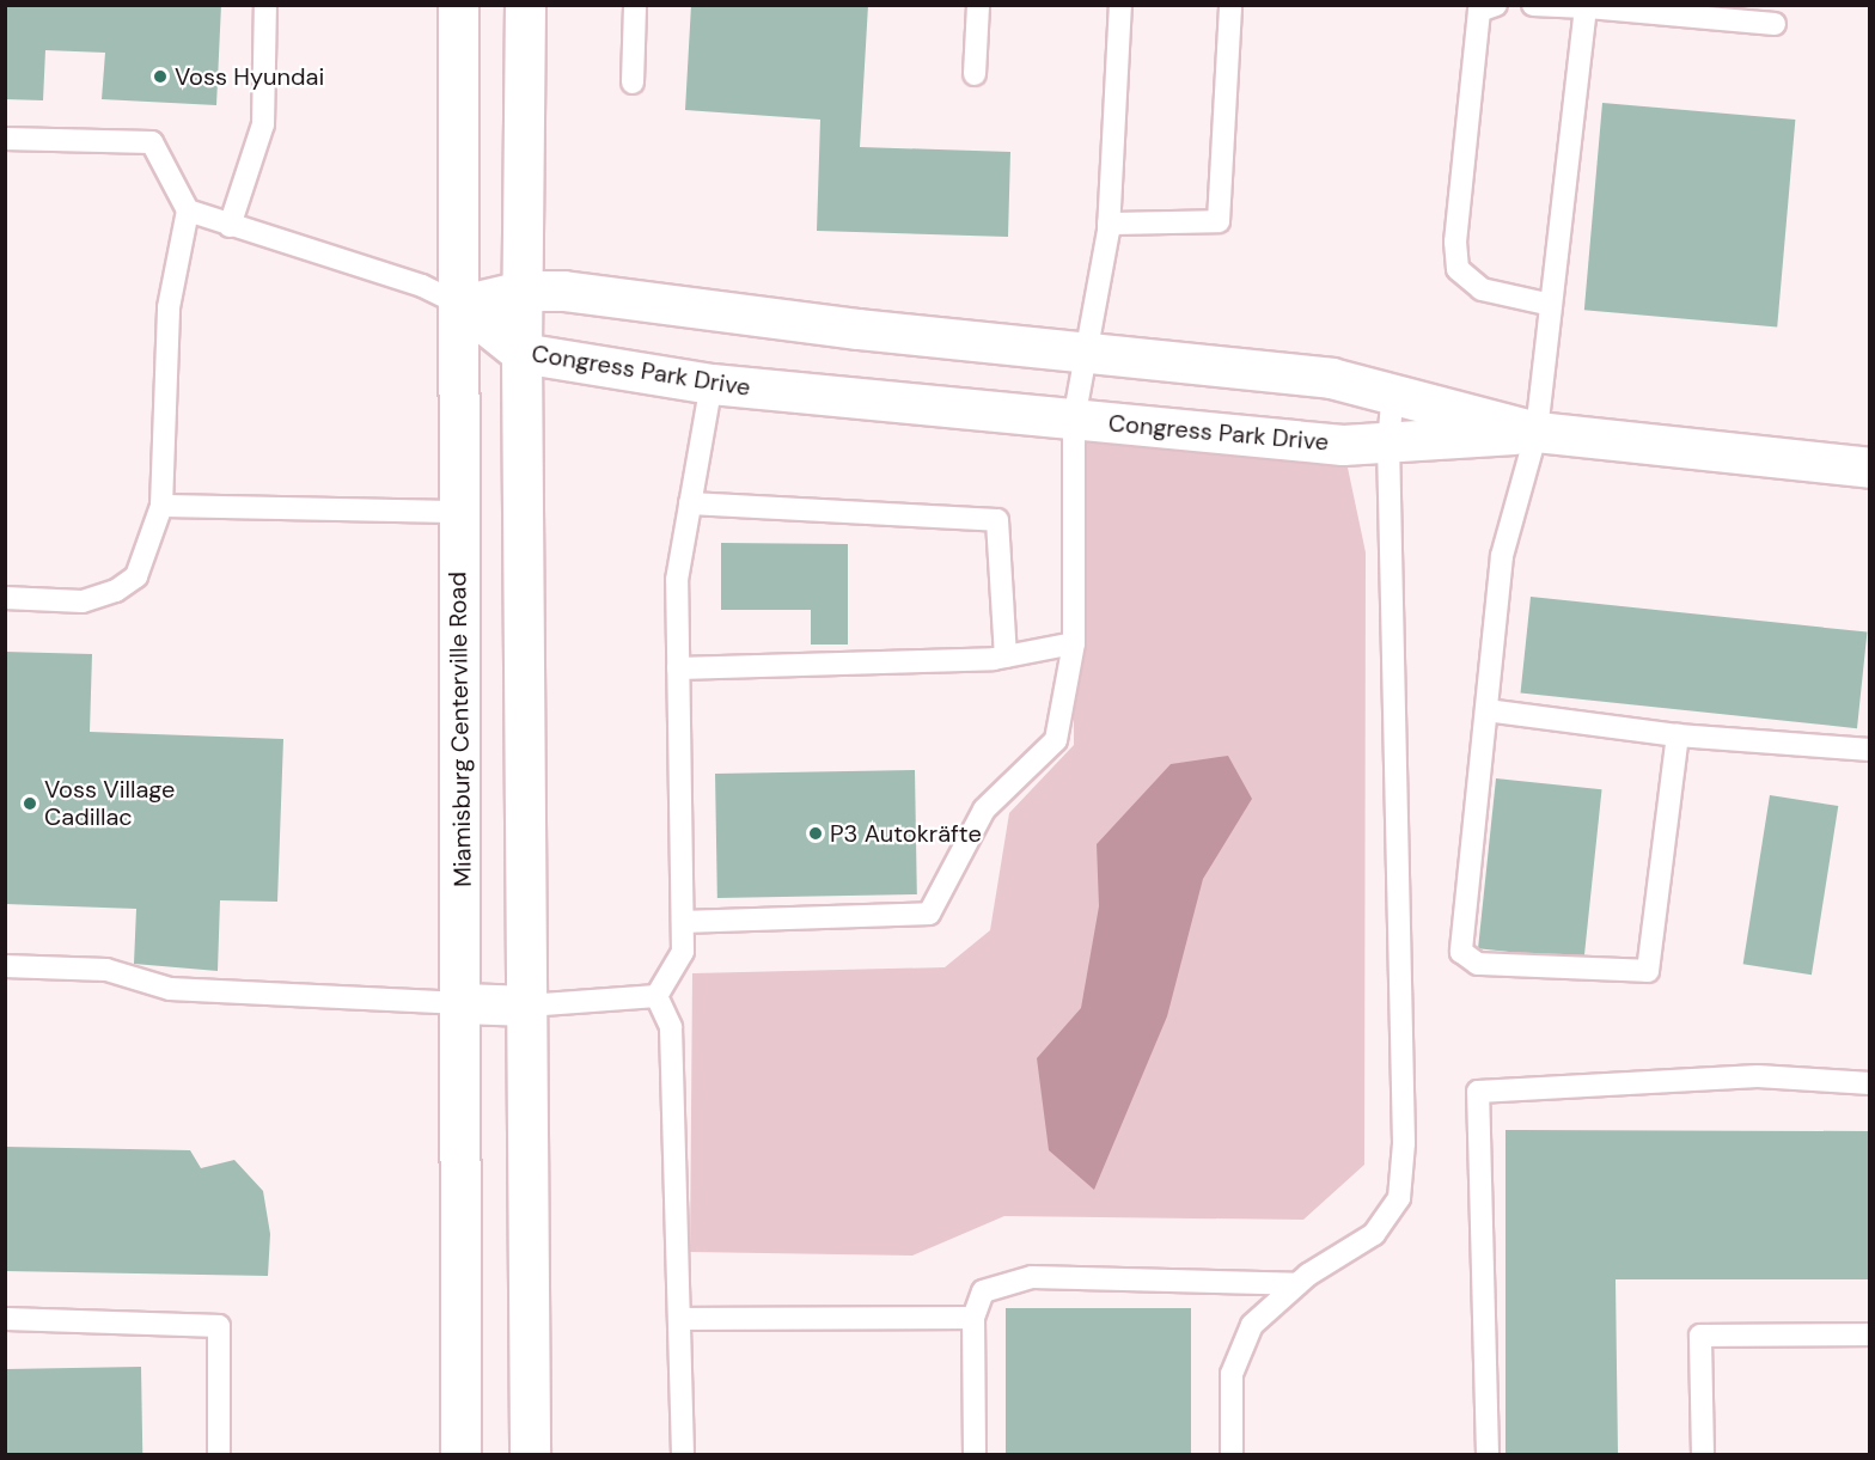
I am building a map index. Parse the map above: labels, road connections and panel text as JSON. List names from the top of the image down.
{
  "streets": {
    "main road": ["Congress Park Drive", "Miamisburg Centerville Road"]
  },
  "crossings": [
    ["Congress Park Drive", "Miamisburg Centerville Road"]
  ],
  "places": ["Voss Hyundai", "Voss Village Cadillac", "P3 Autokräfte"]
}
